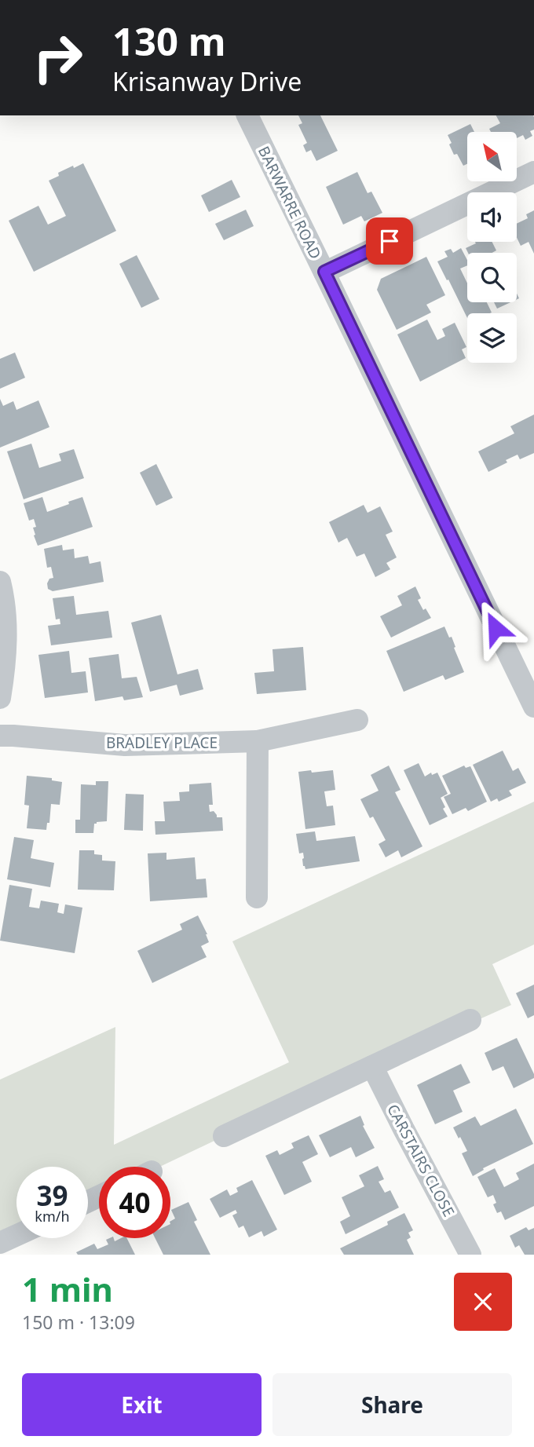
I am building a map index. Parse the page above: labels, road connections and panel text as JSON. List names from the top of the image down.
{
  "streets": {
    "street": ["BARWARRE ROAD", "BRADLEY PLACE", "CARSTAIRS CLOSE"]
  },
  "north": "top left",
  "page": {
    "turn": ["130 m", "Krisanway Drive"],
    "speed": "39 km/h",
    "limit": "40",
    "heading": ["1 min", "150 m · 13:09"],
    "buttons": ["Exit", "Share"]
  }
}
